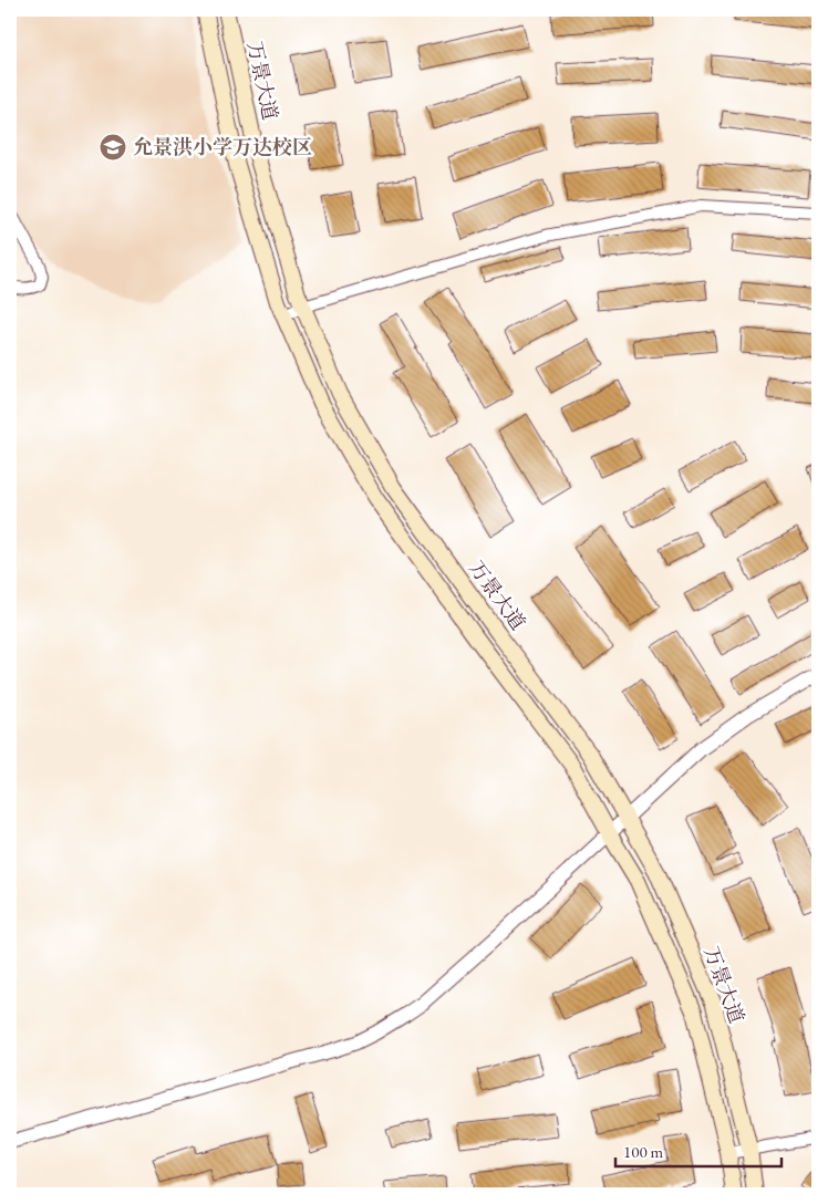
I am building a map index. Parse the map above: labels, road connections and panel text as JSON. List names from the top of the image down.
{
  "streets": {
    "main road": ["万景大道"]
  },
  "places": {
    "school or university": ["允景洪小学万达校区"]
  },
  "scale_bar": "100 m"
}
